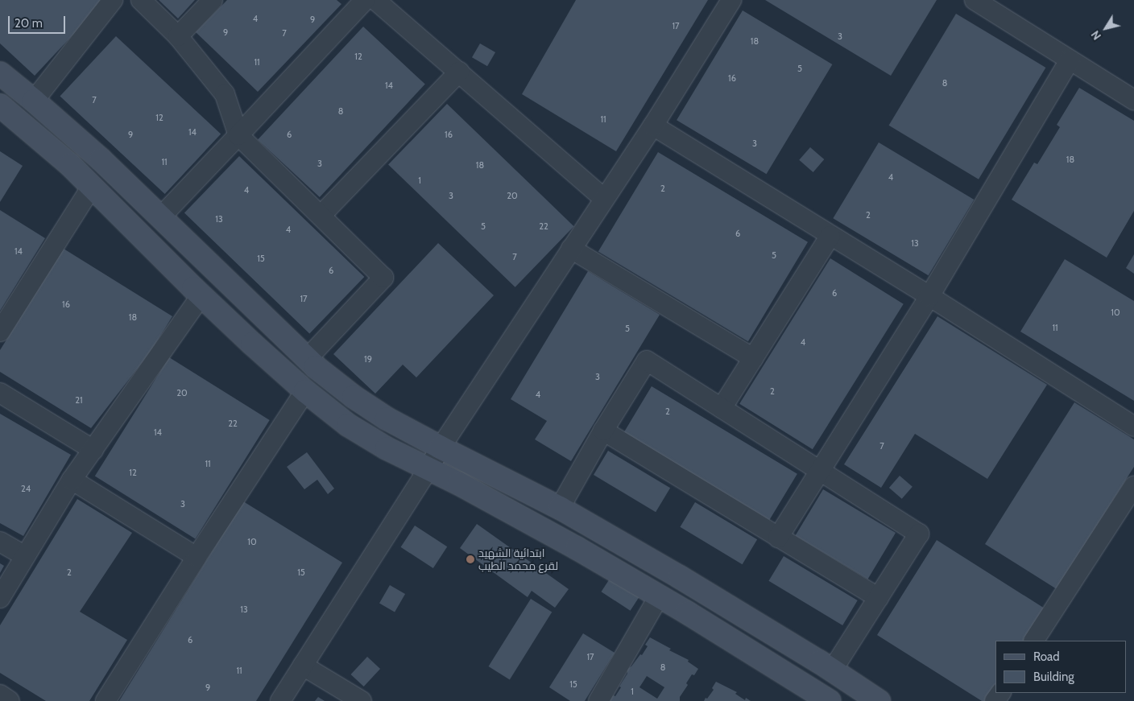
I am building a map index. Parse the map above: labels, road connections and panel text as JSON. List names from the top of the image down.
{
  "places": ["ابتدائية الشهيد لقرع محمد الطيب"],
  "house_numbers": [
    "4",
    "9",
    "17",
    "9",
    "7",
    "3",
    "18",
    "12",
    "11",
    "5",
    "16",
    "8",
    "14",
    "7",
    "8",
    "12",
    "11",
    "14",
    "9",
    "6",
    "16",
    "3",
    "18",
    "11",
    "3",
    "18",
    "4",
    "1",
    "2",
    "4",
    "3",
    "20",
    "2",
    "13",
    "5",
    "22",
    "4",
    "6",
    "13",
    "14",
    "5",
    "7",
    "15",
    "6",
    "6",
    "17",
    "16",
    "10",
    "18",
    "11",
    "5",
    "4",
    "19",
    "3",
    "2",
    "20",
    "4",
    "21",
    "2",
    "22",
    "14",
    "7",
    "11",
    "12",
    "24",
    "3",
    "10",
    "2",
    "15",
    "13",
    "6",
    "17",
    "8",
    "11",
    "15",
    "9",
    "1"
  ],
  "legend": ["Road", "Building"],
  "scale_bar": "20 m",
  "north": "bottom left"
}
